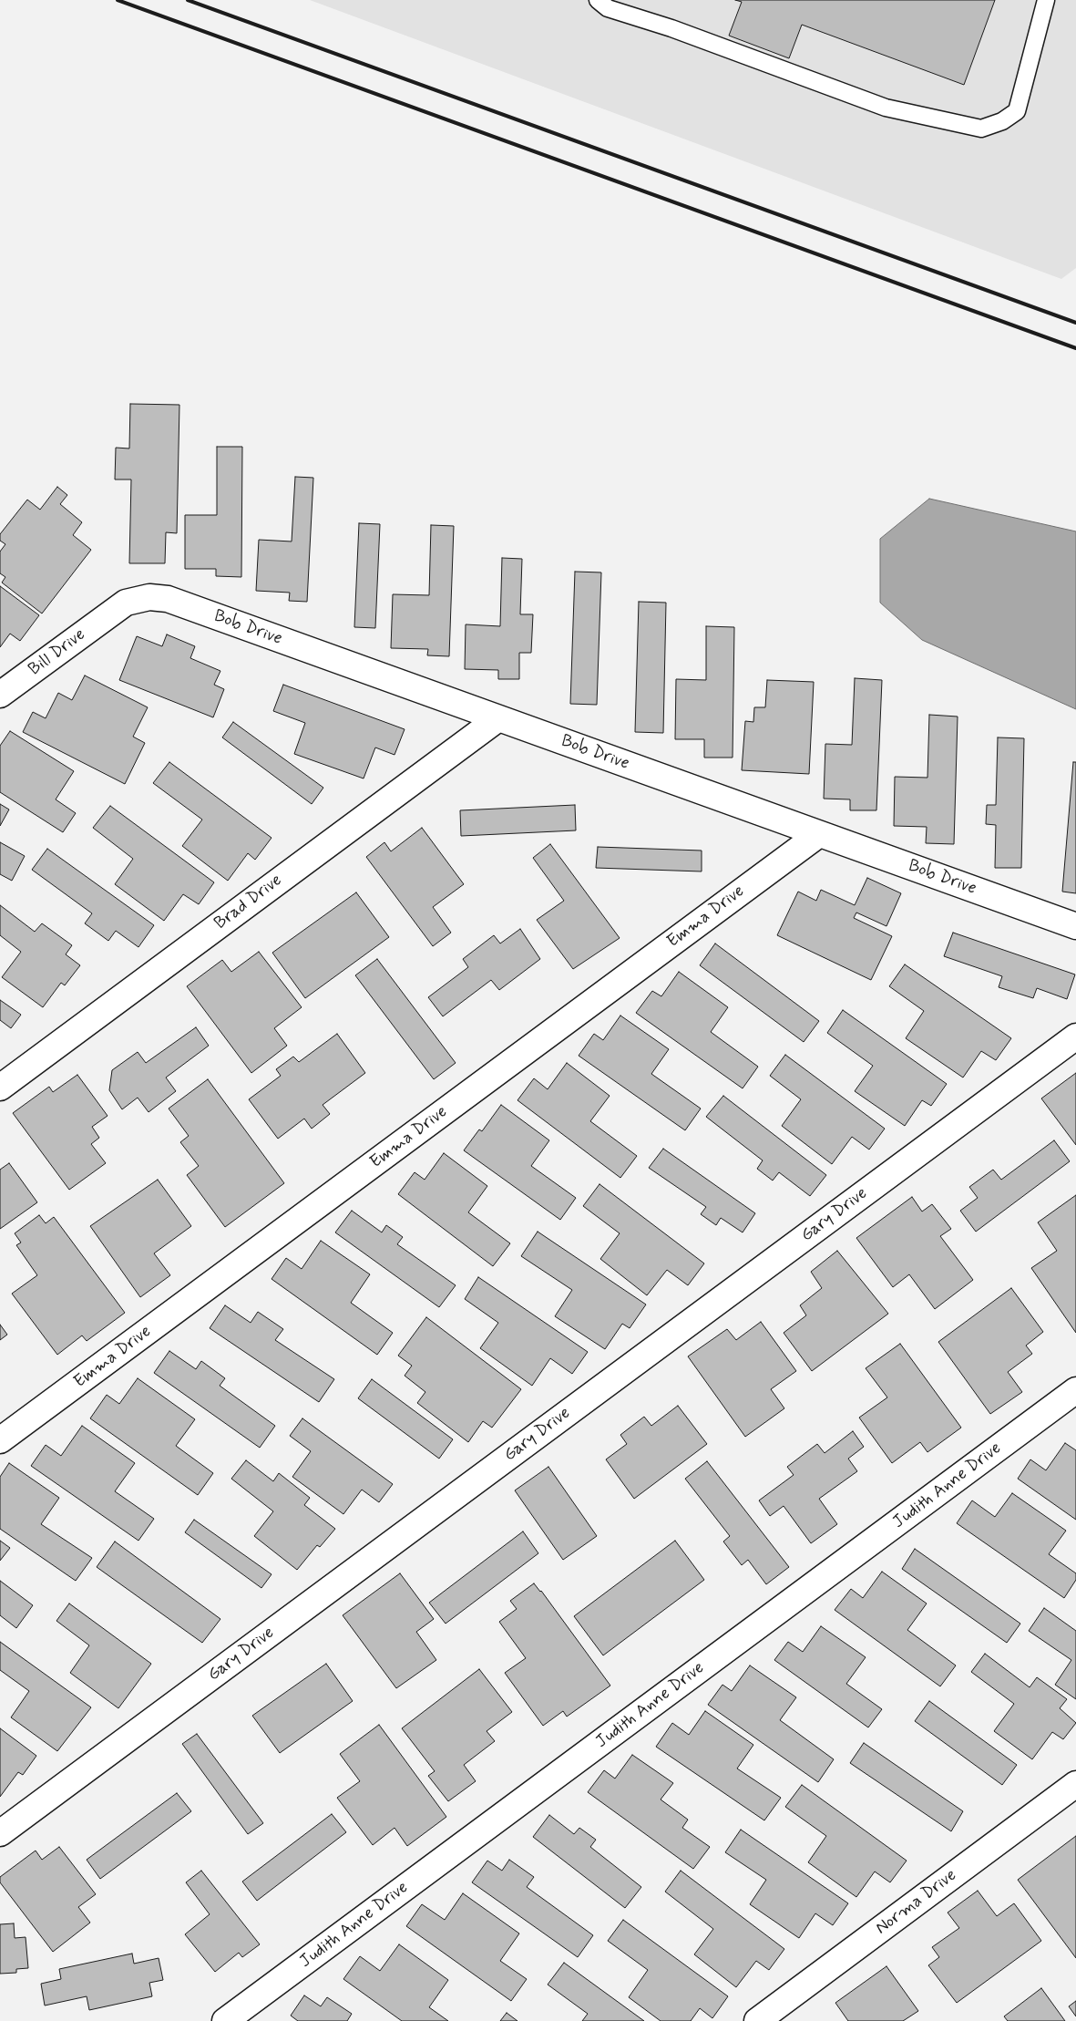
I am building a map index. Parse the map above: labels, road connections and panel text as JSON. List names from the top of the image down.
{
  "streets": {
    "street": [
      "Bob Drive",
      "Bill Drive",
      "Brad Drive",
      "Emma Drive",
      "Gary Drive",
      "Judith Anne Drive",
      "Norma Drive"
    ]
  },
  "crossings": [
    ["Bob Drive", "Bill Drive"],
    ["Bob Drive", "Brad Drive"],
    ["Bob Drive", "Emma Drive"]
  ]
}
